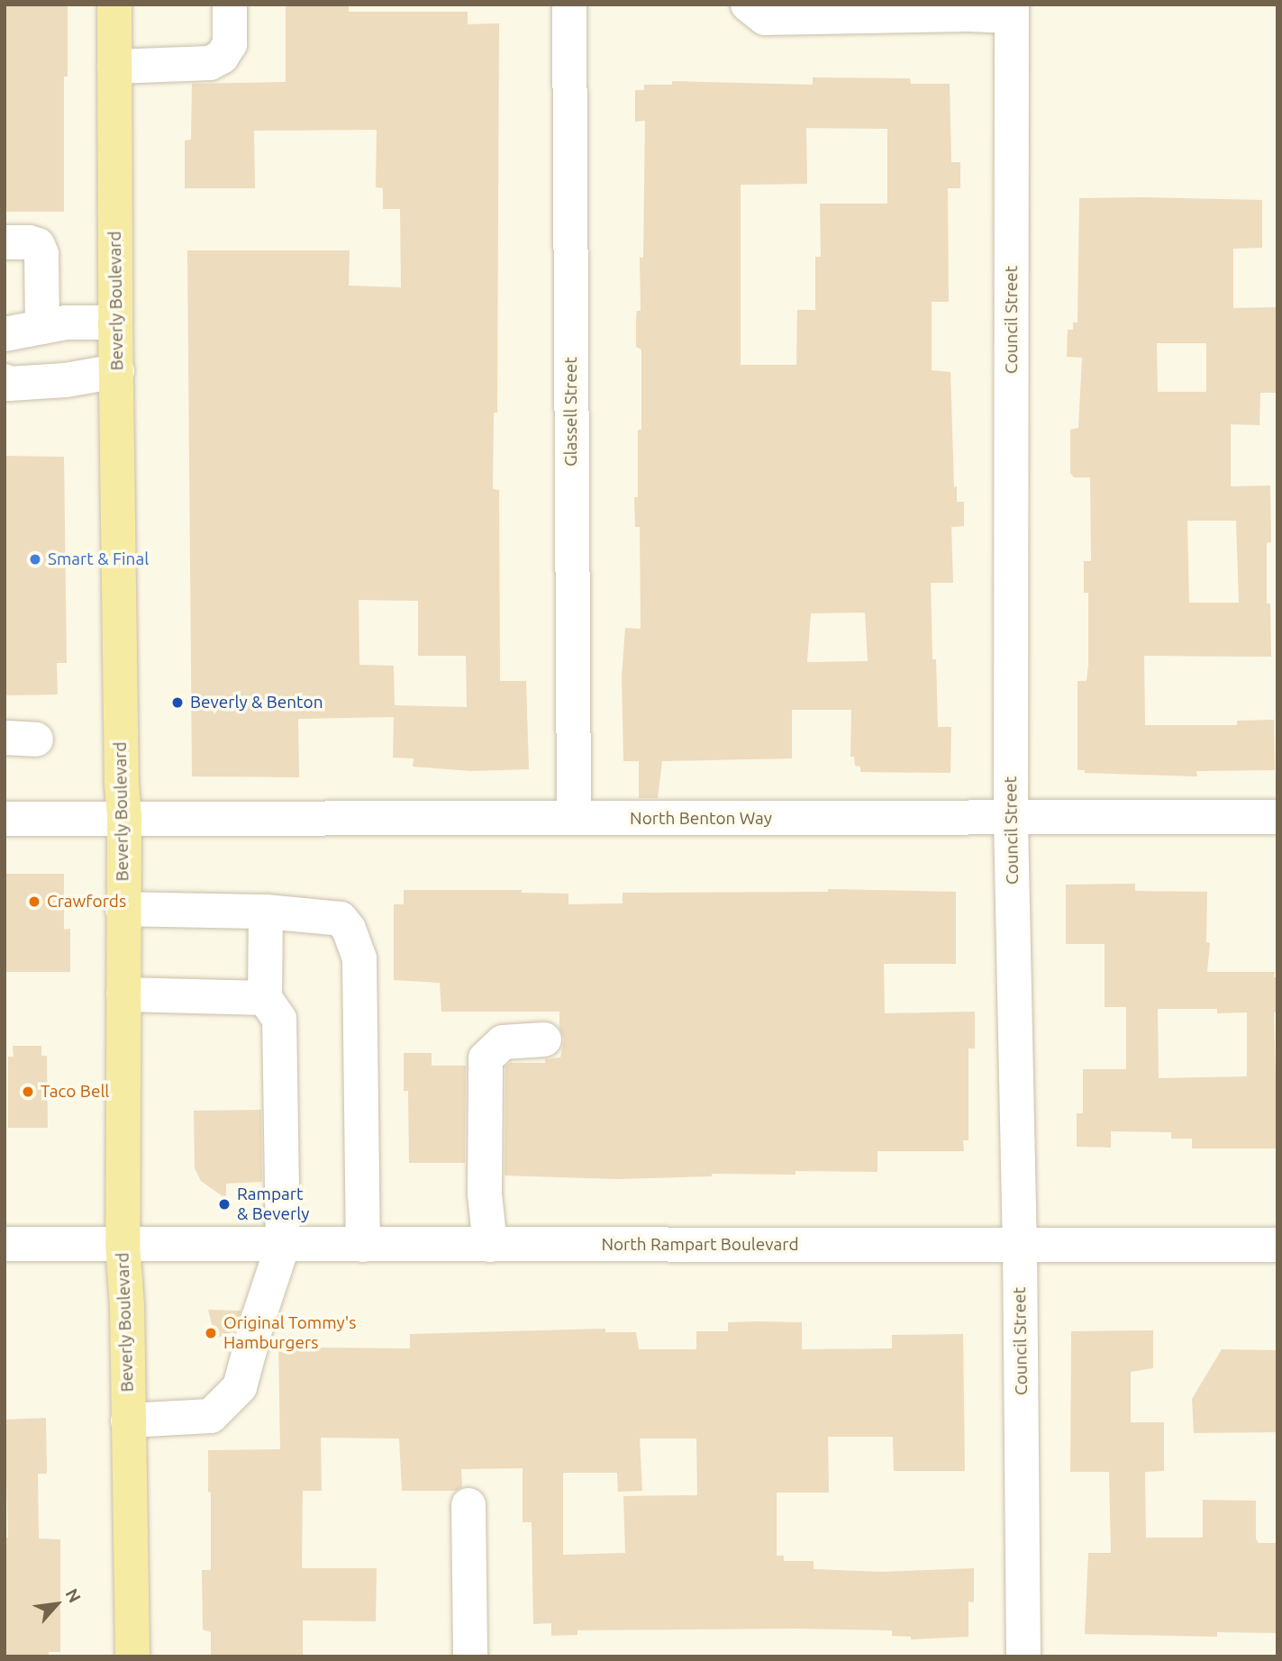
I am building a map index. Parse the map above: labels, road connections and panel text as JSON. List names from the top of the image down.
{
  "streets": {
    "main road": ["Beverly Boulevard"],
    "street": [
      "Council Street",
      "Glassell Street",
      "North Benton Way",
      "North Rampart Boulevard"
    ]
  },
  "crossings": [
    ["Beverly Boulevard", "North Benton Way"],
    ["Beverly Boulevard", "North Rampart Boulevard"],
    ["Council Street", "North Benton Way"],
    ["Council Street", "North Rampart Boulevard"],
    ["Glassell Street", "North Benton Way"]
  ],
  "places": [
    "Smart & Final",
    "Beverly & Benton",
    "Crawfords",
    "Taco Bell",
    "Rampart & Beverly",
    "Original Tommy's Hamburgers"
  ],
  "north": "top right"
}
